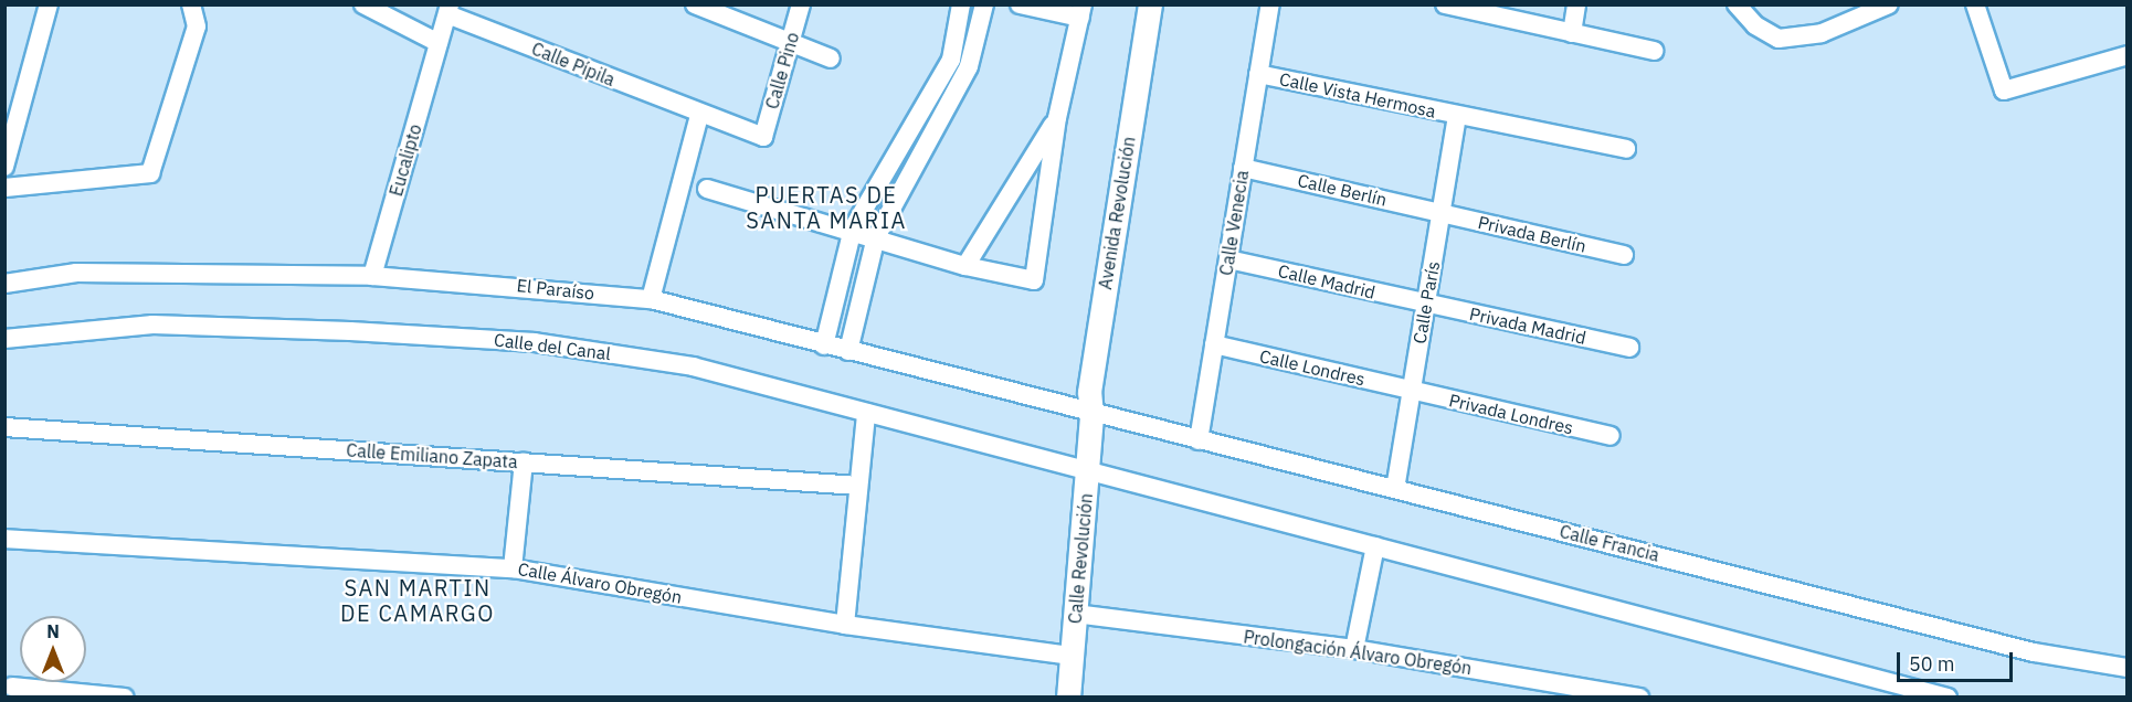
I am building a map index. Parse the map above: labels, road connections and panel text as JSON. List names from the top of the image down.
{
  "streets": {
    "main road": ["Avenida Revolución", "Calle Revolución"],
    "street": [
      "Calle Pípila",
      "Calle Pino",
      "Calle Vista Hermosa",
      "Eucalipto",
      "Calle Berlín",
      "Calle Venecia",
      "Privada Berlín",
      "Calle Madrid",
      "El Paraíso",
      "Calle París",
      "Privada Madrid",
      "Calle del Canal",
      "Calle Londres",
      "Privada Londres",
      "Calle Emiliano Zapata",
      "Calle Francia",
      "Calle Álvaro Obregón",
      "Prolongación Álvaro Obregón"
    ]
  },
  "crossings": [
    ["Calle Pípila", "Calle Pino"],
    ["Calle Pípila", "Eucalipto"],
    ["Calle Vista Hermosa", "Calle Venecia"],
    ["Calle Vista Hermosa", "Calle París"],
    ["Eucalipto", "El Paraíso"],
    ["Calle Berlín", "Calle Venecia"],
    ["Calle Berlín", "Privada Berlín"],
    ["Calle Berlín", "Calle París"],
    ["Avenida Revolución", "El Paraíso"],
    ["Avenida Revolución", "Calle Francia"],
    ["Avenida Revolución", "Calle Revolución"],
    ["Calle Venecia", "Calle Madrid"],
    ["Calle Venecia", "Calle Londres"],
    ["Calle Venecia", "Calle Francia"],
    ["Privada Berlín", "Calle París"],
    ["Calle Madrid", "Calle París"],
    ["Calle Madrid", "Privada Madrid"],
    ["El Paraíso", "Calle Francia"],
    ["El Paraíso", "Calle Revolución"],
    ["Calle París", "Privada Madrid"],
    ["Calle París", "Calle Londres"],
    ["Calle París", "Privada Londres"],
    ["Calle París", "Calle Francia"],
    ["Calle del Canal", "Calle Revolución"],
    ["Calle Londres", "Privada Londres"],
    ["Calle Francia", "Calle Revolución"],
    ["Calle Revolución", "Calle Álvaro Obregón"],
    ["Calle Revolución", "Prolongación Álvaro Obregón"]
  ],
  "districts": ["PUERTAS DE SANTA MARIA", "SAN MARTIN DE CAMARGO"],
  "scale_bar": "50 m",
  "north": "top"
}
